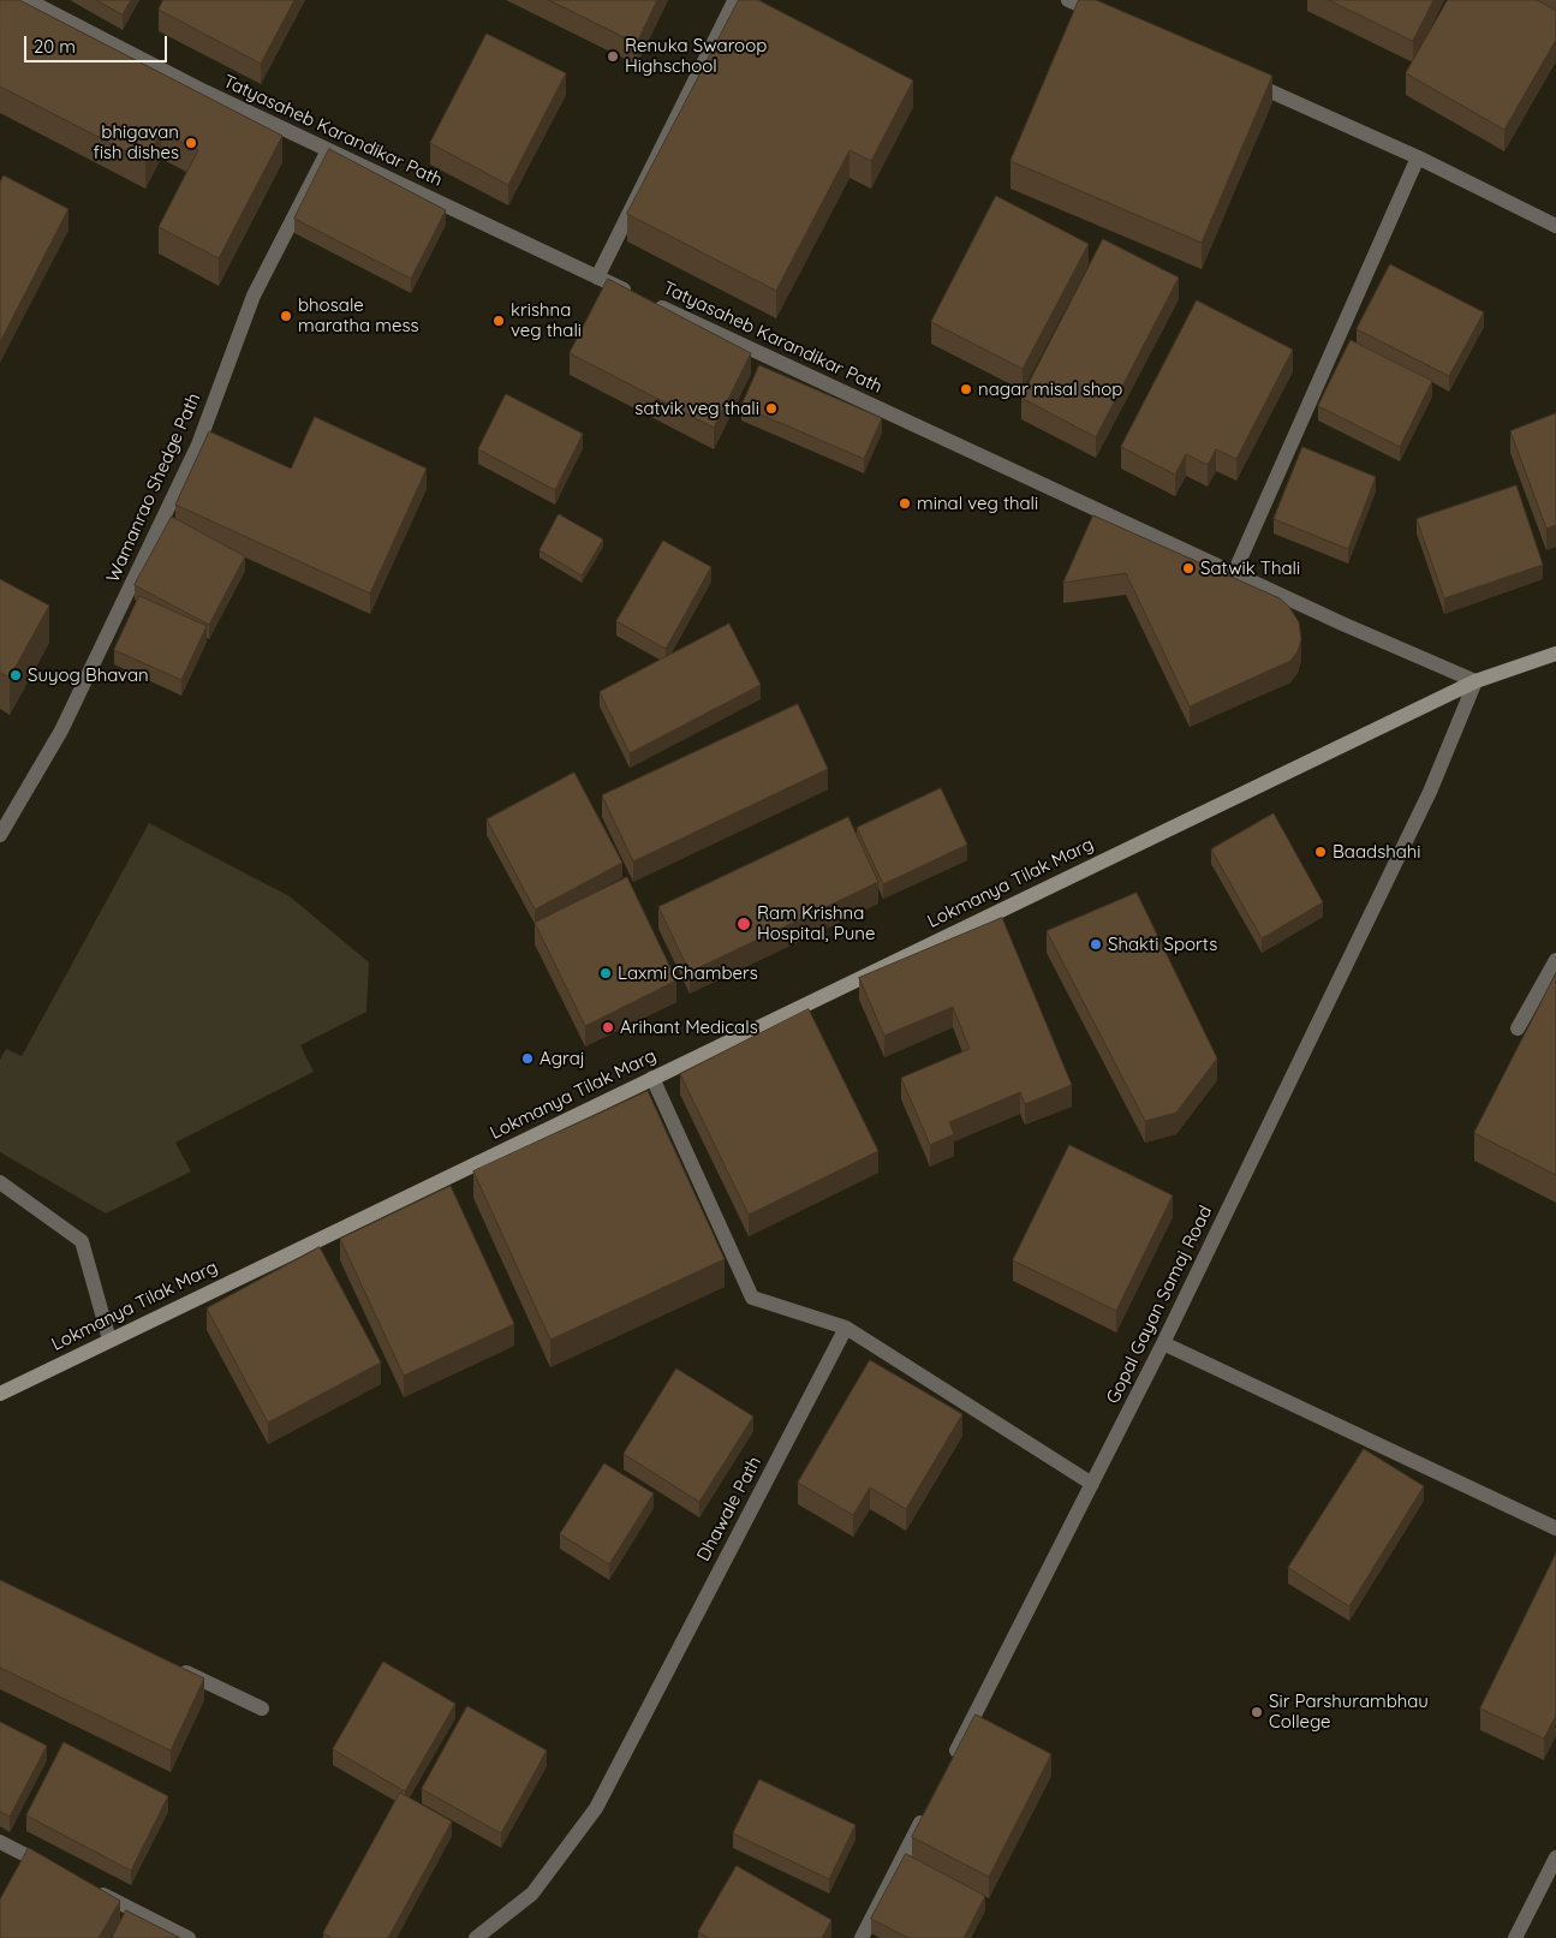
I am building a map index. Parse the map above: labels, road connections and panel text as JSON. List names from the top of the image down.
{
  "streets": {
    "main road": ["Lokmanya Tilak Marg"],
    "street": [
      "Tatyasaheb Karandikar Path",
      "Wamanrao Shedge Path",
      "Gopal Gayan Samaj Road",
      "Dhawale Path"
    ]
  },
  "crossings": [
    ["Tatyasaheb Karandikar Path", "Wamanrao Shedge Path"],
    ["Tatyasaheb Karandikar Path", "Lokmanya Tilak Marg"],
    ["Tatyasaheb Karandikar Path", "Gopal Gayan Samaj Road"],
    ["Lokmanya Tilak Marg", "Gopal Gayan Samaj Road"]
  ],
  "places": [
    "Renuka Swaroop Highschool",
    "bhigavan fish dishes",
    "bhosale maratha mess",
    "krishna veg thali",
    "nagar misal shop",
    "satvik veg thali",
    "minal veg thali",
    "Satwik Thali",
    "Suyog Bhavan",
    "Baadshahi",
    "Ram Krishna Hospital, Pune",
    "Shakti Sports",
    "Laxmi Chambers",
    "Arihant Medicals",
    "Agraj",
    "Sir Parshurambhau College"
  ],
  "scale_bar": "20 m"
}
